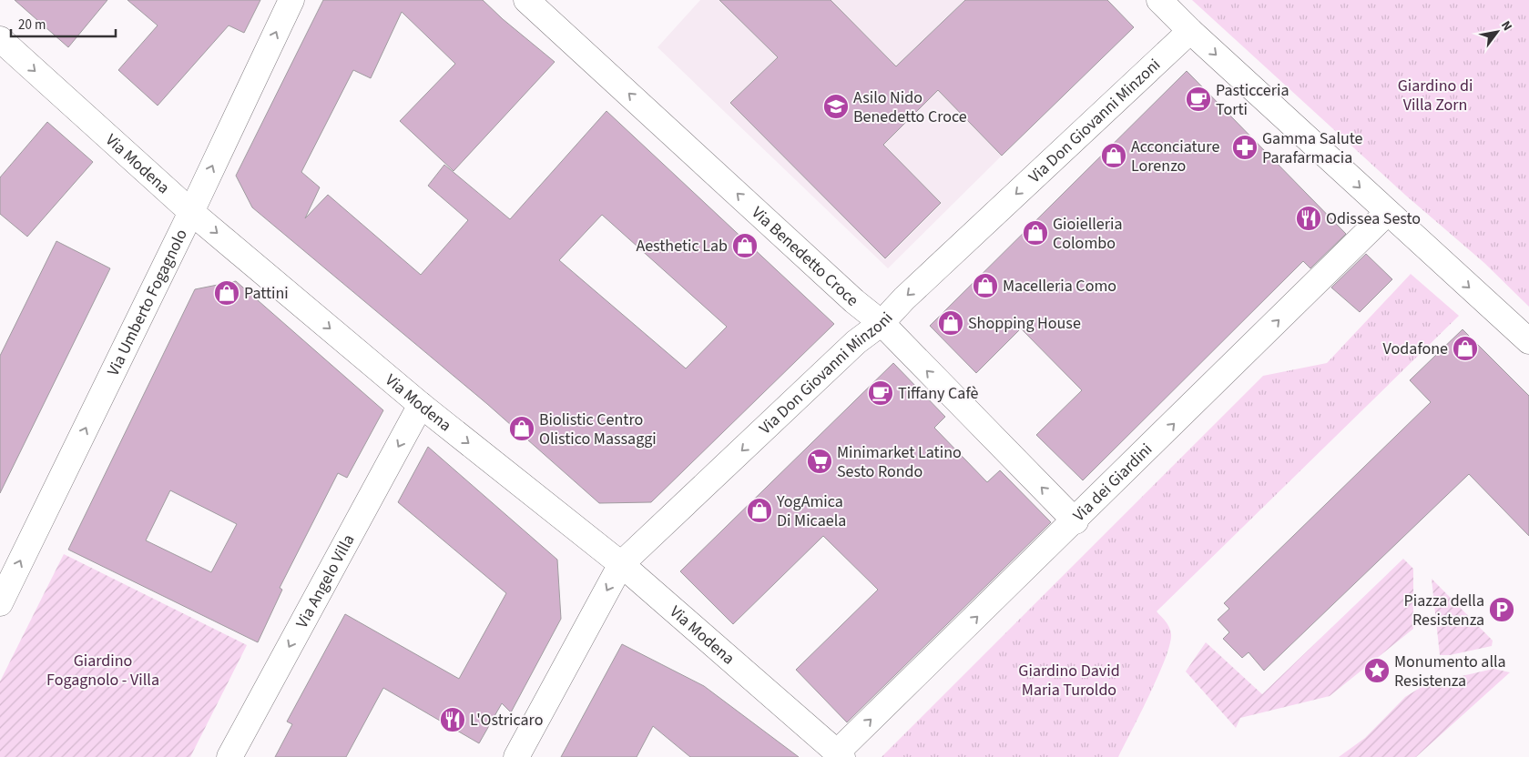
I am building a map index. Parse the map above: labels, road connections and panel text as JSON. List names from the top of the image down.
{
  "streets": {
    "street": [
      "Via Don Giovanni Minzoni",
      "Via Modena",
      "Via Benedetto Croce",
      "Via Umberto Fogagnolo",
      "Via dei Giardini",
      "Via Angelo Villa"
    ]
  },
  "crossings": [
    ["Via Don Giovanni Minzoni", "Via Modena"],
    ["Via Don Giovanni Minzoni", "Via Benedetto Croce"],
    ["Via Modena", "Via Umberto Fogagnolo"],
    ["Via Modena", "Via dei Giardini"],
    ["Via Modena", "Via Angelo Villa"],
    ["Via Benedetto Croce", "Via dei Giardini"]
  ],
  "one_way": [
    "Via Don Giovanni Minzoni",
    "Via Modena",
    "Via Benedetto Croce",
    "Via Umberto Fogagnolo",
    "Via dei Giardini",
    "Via Angelo Villa"
  ],
  "parks": ["Giardino di Villa Zorn", "Giardino Fogagnolo - Villa", "Giardino David Maria Turoldo"],
  "places": {
    "cafe": ["Pasticceria Torti", "Tiffany Cafè"],
    "school or university": ["Asilo Nido Benedetto Croce"],
    "pharmacy": ["Gamma Salute Parafarmacia"],
    "shop": [
      "Acconciature Lorenzo",
      "Gioielleria Colombo",
      "Aesthetic Lab",
      "Macelleria Como",
      "Pattini",
      "Shopping House",
      "Vodafone",
      "Biolistic Centro Olistico Massaggi",
      "YogAmica Di Micaela"
    ],
    "restaurant": ["Odissea Sesto", "L'Ostricaro"],
    "supermarket": ["Minimarket Latino Sesto Rondo"],
    "parking": ["Piazza della Resistenza"],
    "place": ["Monumento alla Resistenza"]
  },
  "scale_bar": "20 m",
  "north": "top right"
}
